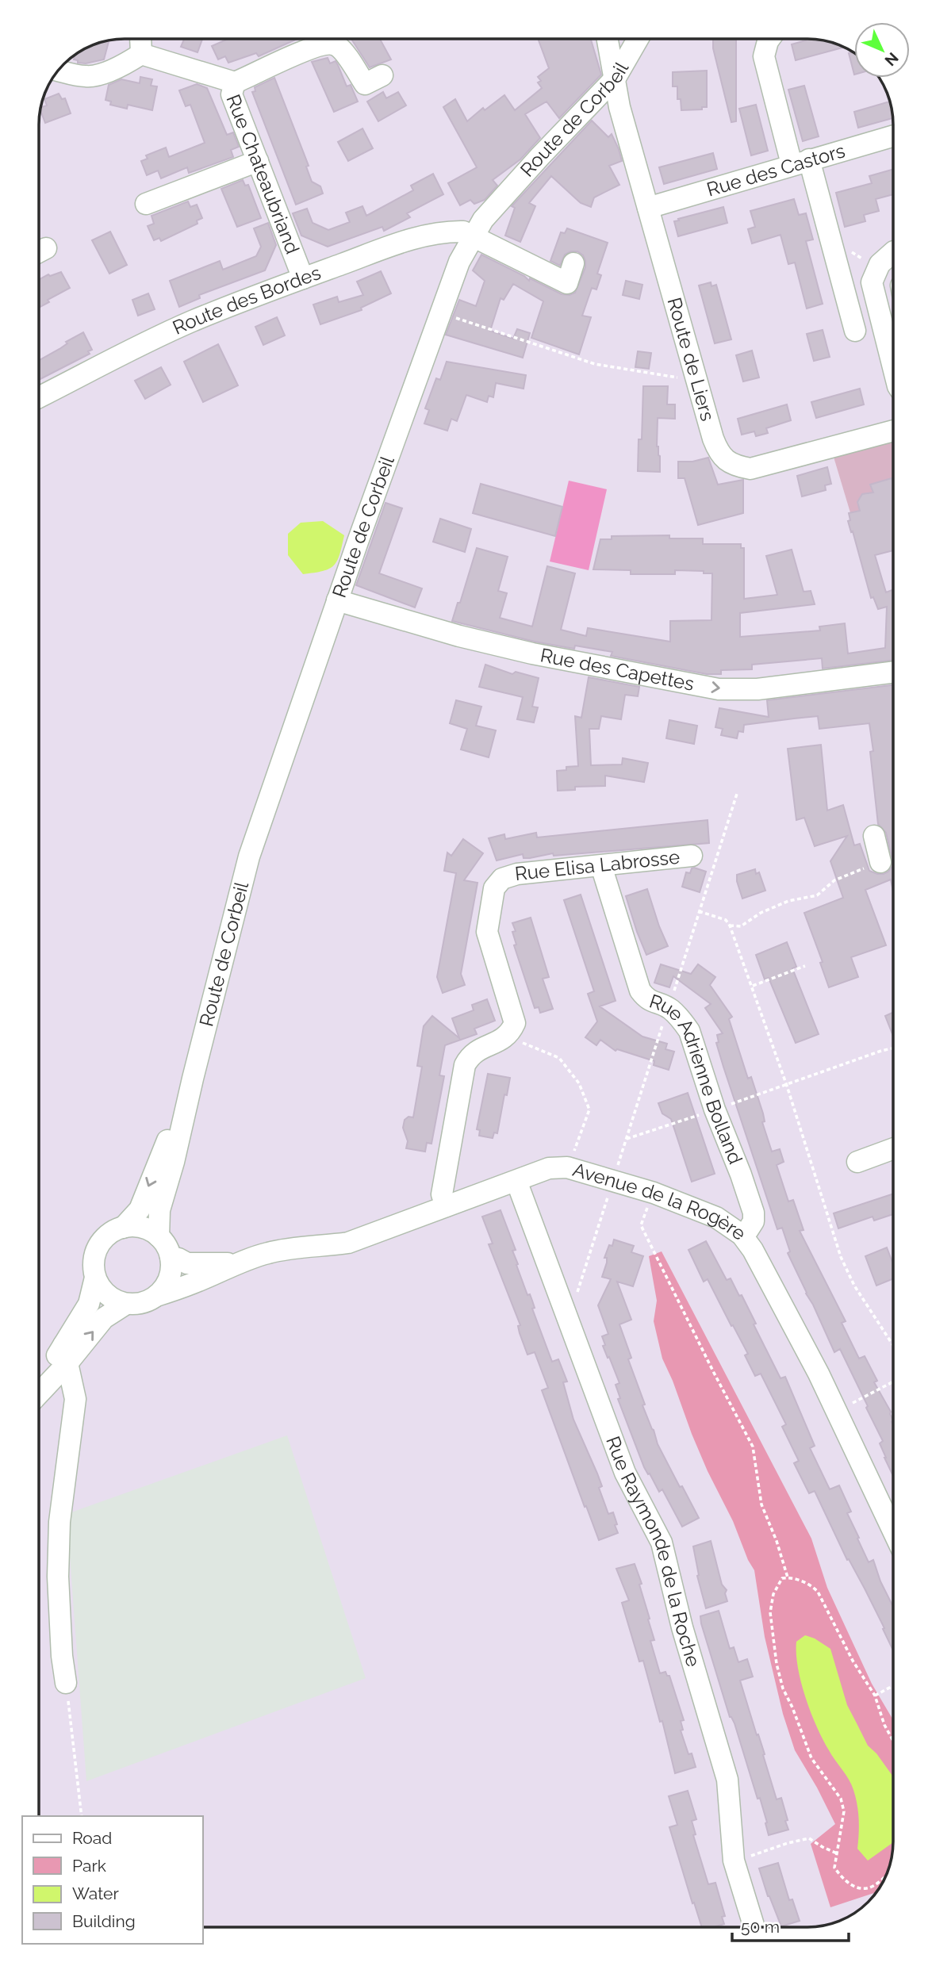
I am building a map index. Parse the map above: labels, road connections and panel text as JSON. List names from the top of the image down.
{
  "streets": {
    "street": [
      "Route de Corbeil",
      "Rue des Castors",
      "Rue Chateaubriand",
      "Route des Bordes",
      "Route de Liers",
      "Rue des Capettes",
      "Rue Elisa Labrosse",
      "Rue Adrienne Bolland",
      "Avenue de la Rogère",
      "Rue Raymonde de la Roche"
    ]
  },
  "crossings": [
    ["Route de Corbeil", "Route des Bordes"],
    ["Route de Corbeil", "Route de Liers"],
    ["Route de Corbeil", "Rue des Capettes"],
    ["Route de Corbeil", "Avenue de la Rogère"],
    ["Rue des Castors", "Route de Liers"],
    ["Rue Chateaubriand", "Route des Bordes"],
    ["Rue Elisa Labrosse", "Rue Adrienne Bolland"],
    ["Rue Adrienne Bolland", "Avenue de la Rogère"],
    ["Avenue de la Rogère", "Rue Raymonde de la Roche"]
  ],
  "one_way": ["Rue des Capettes"],
  "legend": [
    "Road",
    "Park",
    "Water",
    "Building"
  ],
  "scale_bar": "50 m",
  "north": "bottom right"
}
